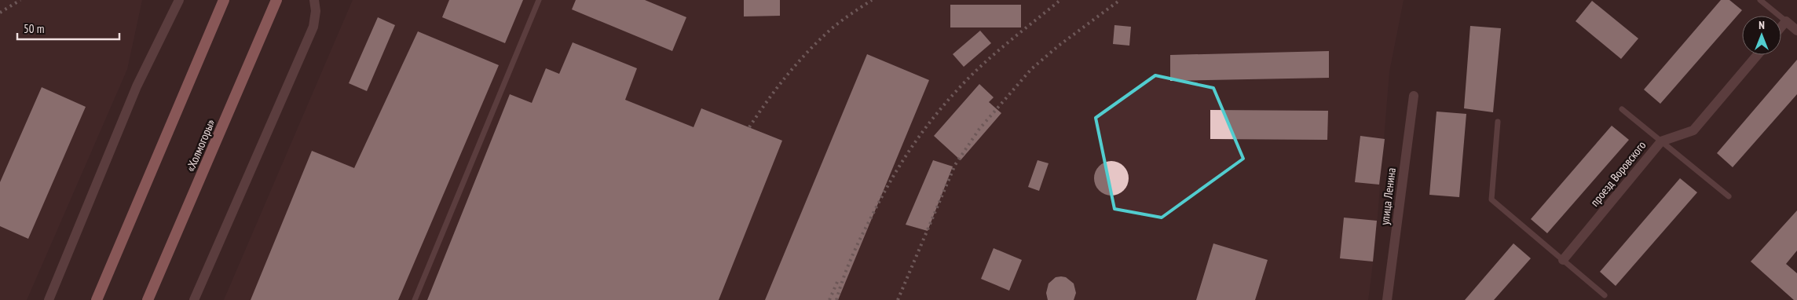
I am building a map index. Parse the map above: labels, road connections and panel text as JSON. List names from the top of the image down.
{
  "streets": {
    "highway": ["«Холмогоры»"],
    "street": ["проезд Воровского", "улица Ленина"]
  },
  "scale_bar": "50 m",
  "north": "top"
}
